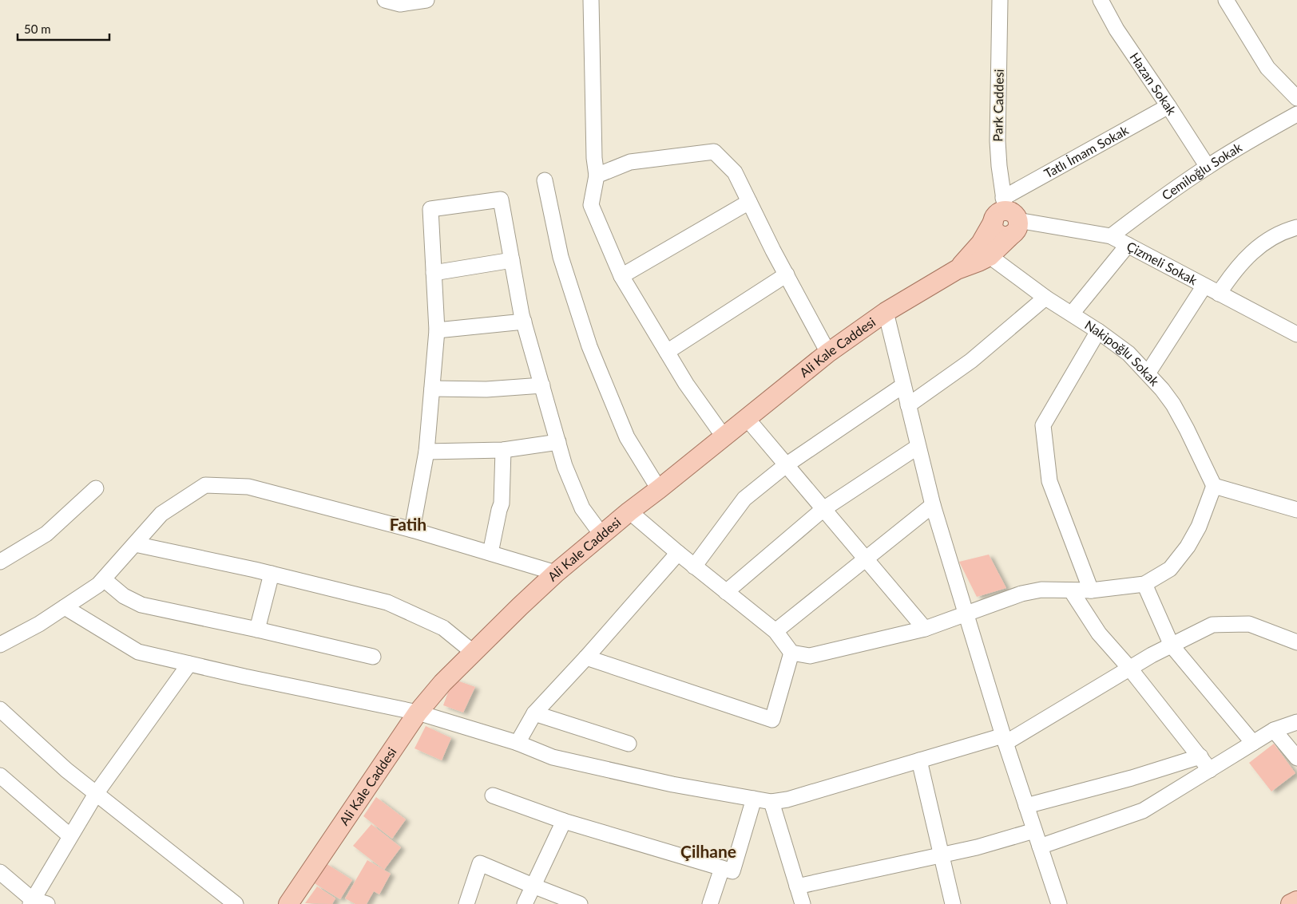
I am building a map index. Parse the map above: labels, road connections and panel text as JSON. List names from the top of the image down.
{
  "streets": {
    "main road": ["Ali Kale Caddesi"],
    "street": [
      "Hazan Sokak",
      "Park Caddesi",
      "Tatlı İmam Sokak",
      "Cemiloğlu Sokak",
      "Çizmeli Sokak",
      "Nakipoğlu Sokak"
    ]
  },
  "crossings": [
    ["Hazan Sokak", "Tatlı İmam Sokak"],
    ["Hazan Sokak", "Cemiloğlu Sokak"],
    ["Park Caddesi", "Tatlı İmam Sokak"],
    ["Park Caddesi", "Çizmeli Sokak"],
    ["Park Caddesi", "Ali Kale Caddesi"],
    ["Tatlı İmam Sokak", "Çizmeli Sokak"],
    ["Tatlı İmam Sokak", "Ali Kale Caddesi"],
    ["Cemiloğlu Sokak", "Çizmeli Sokak"],
    ["Çizmeli Sokak", "Ali Kale Caddesi"],
    ["Ali Kale Caddesi", "Nakipoğlu Sokak"]
  ],
  "districts": ["Fatih", "Çilhane"],
  "scale_bar": "50 m"
}
